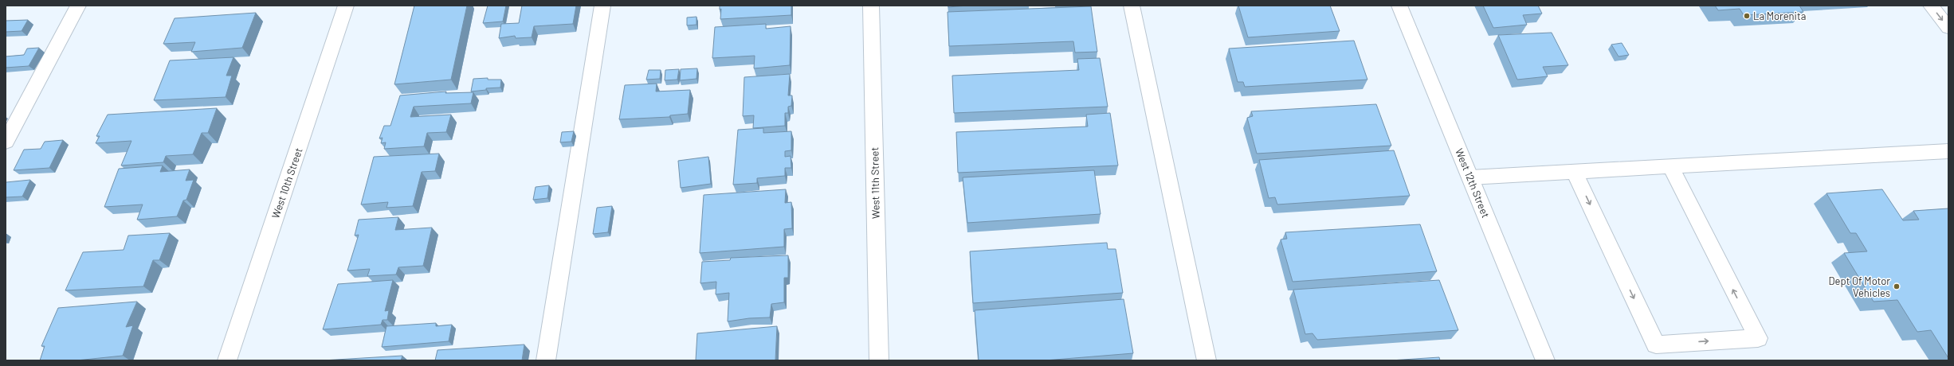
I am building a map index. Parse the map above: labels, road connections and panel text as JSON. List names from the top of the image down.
{
  "streets": {
    "street": ["West 10th Street", "West 11th Street", "West 12th Street"]
  },
  "places": ["La Morenita", "Dept Of Motor Vehicles"]
}
